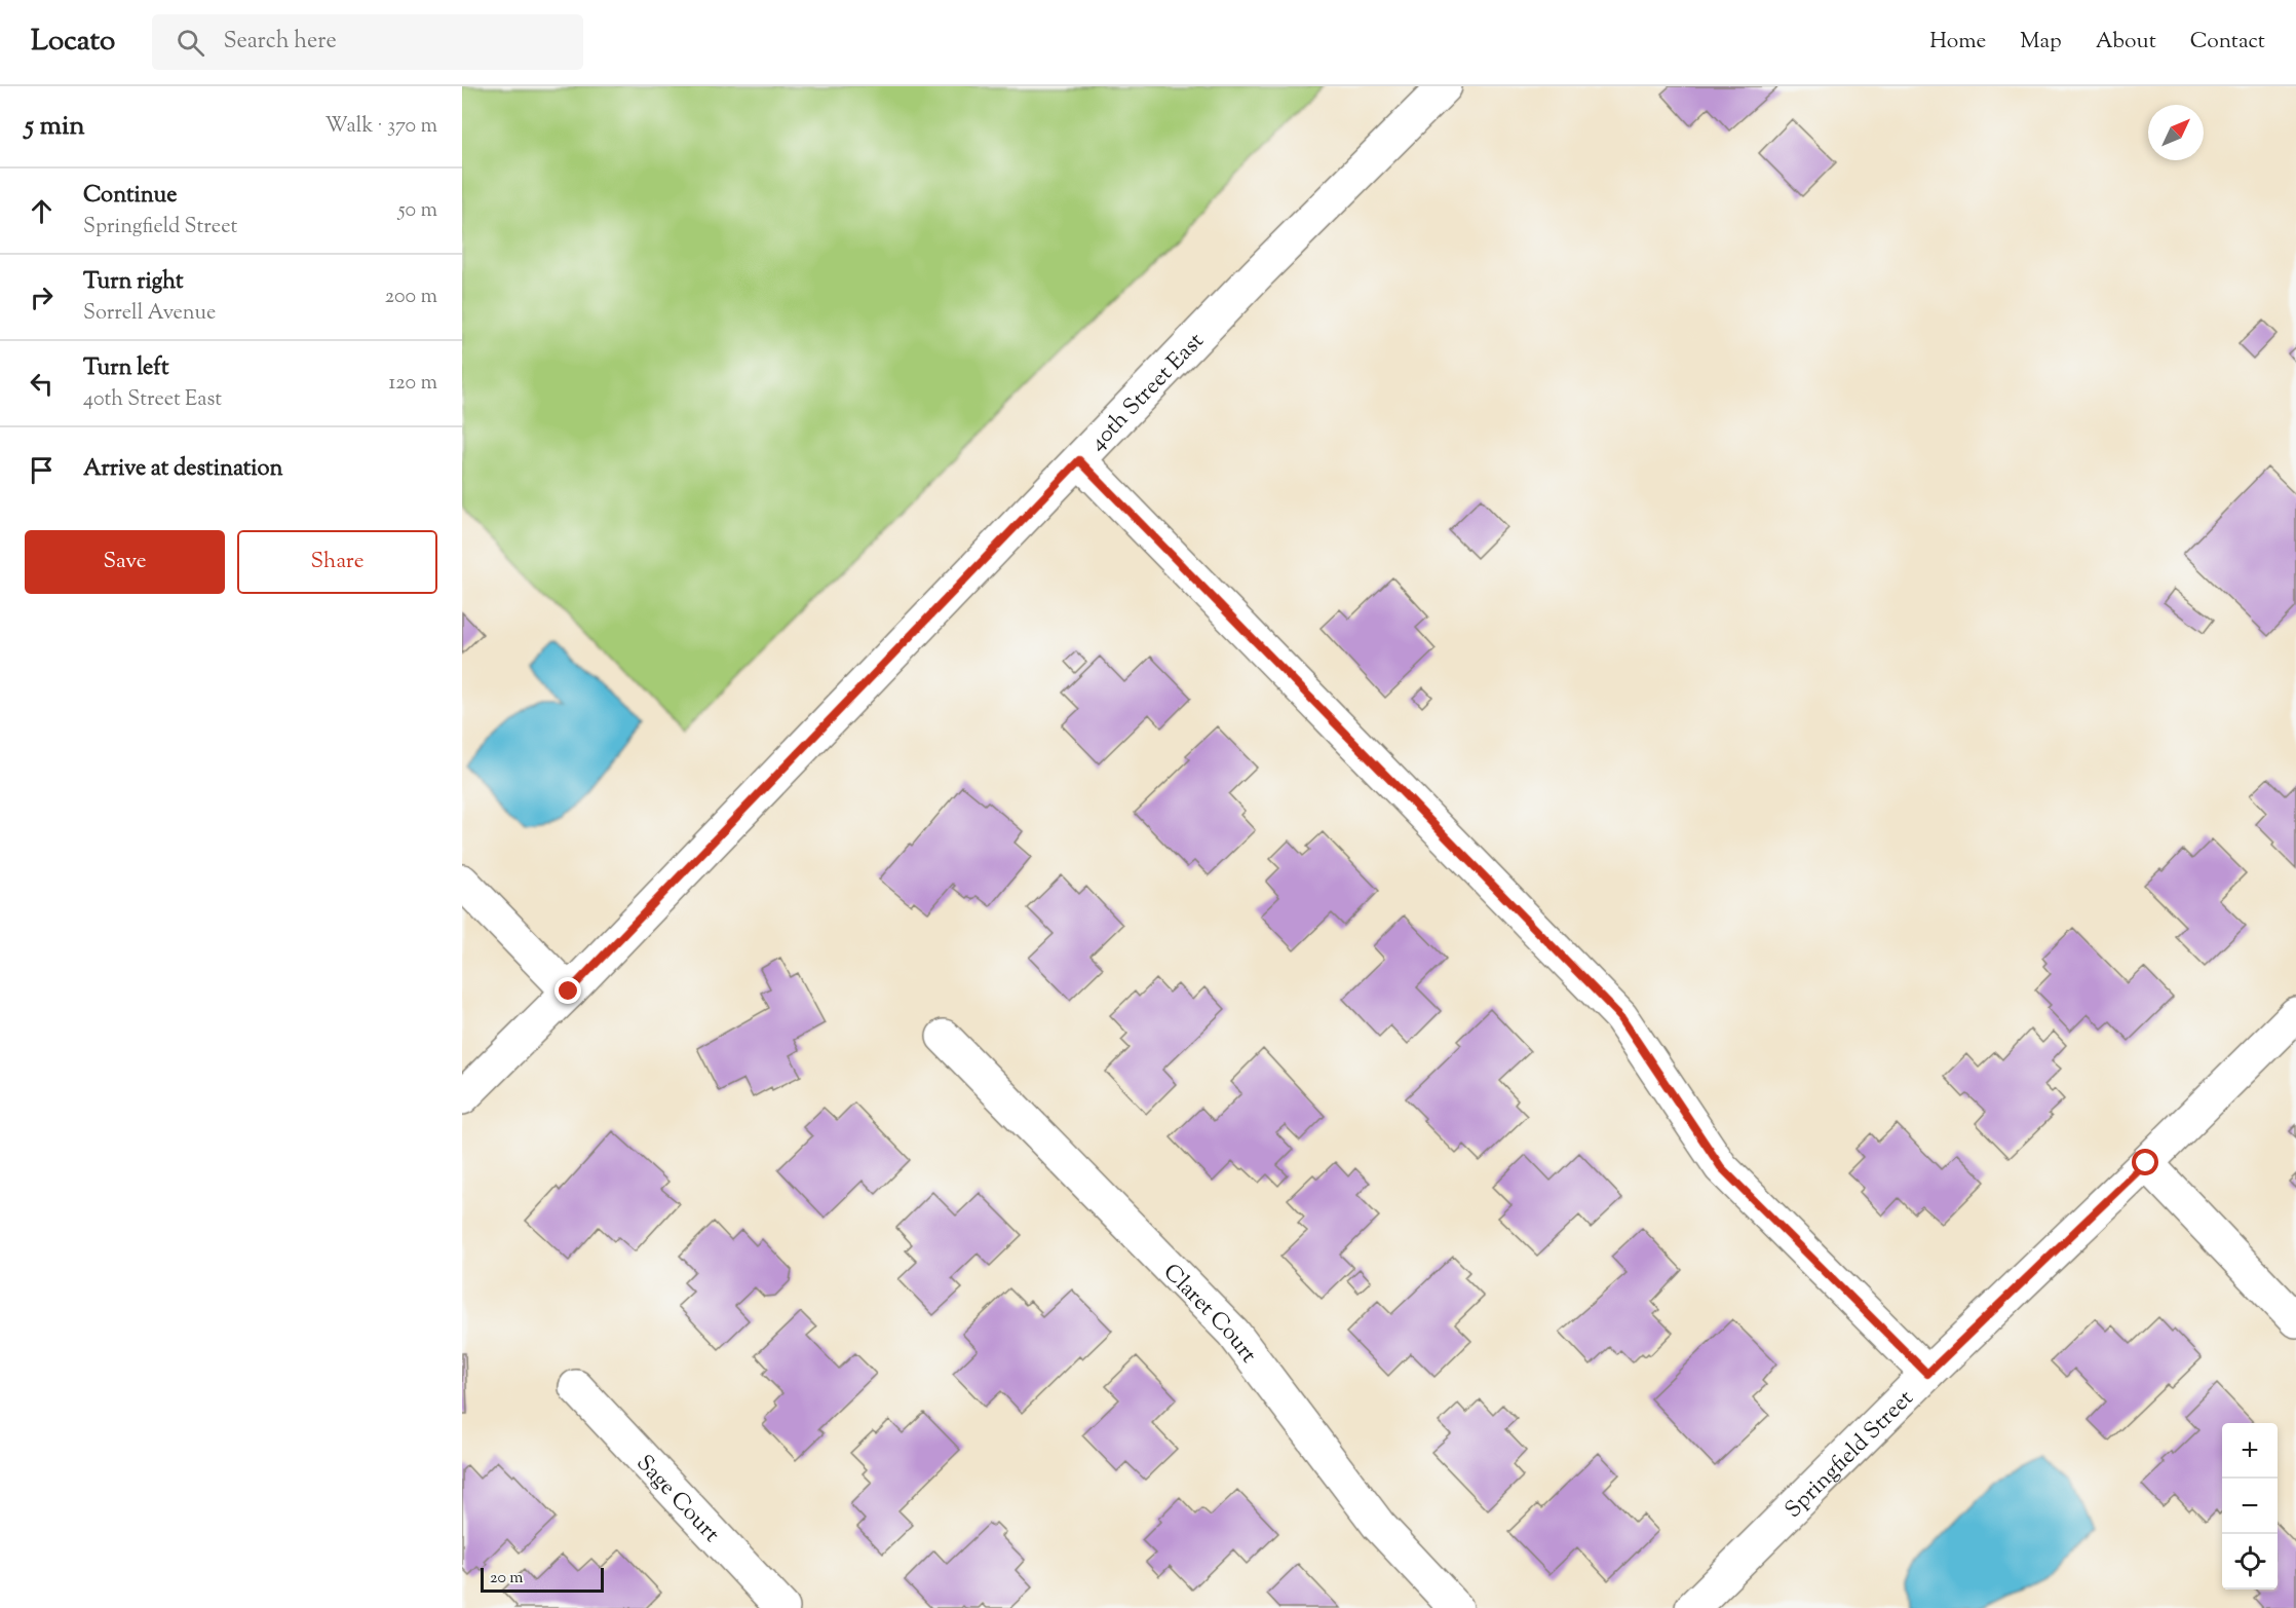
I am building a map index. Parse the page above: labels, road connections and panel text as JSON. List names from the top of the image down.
{
  "streets": {
    "street": [
      "40th Street East",
      "Claret Court",
      "Springfield Street",
      "Sage Court"
    ]
  },
  "scale_bar": "20 m",
  "north": "top right",
  "page": {
    "header": "Locato",
    "search": "Search here",
    "nav": [
      "Home",
      "Map",
      "About",
      "Contact"
    ],
    "heading": ["5 min", "Walk · 370 m"],
    "list": [
      ["Continue", "Springfield Street", "50 m"],
      ["Turn right", "Sorrell Avenue", "200 m"],
      ["Turn left", "40th Street East", "120 m"],
      "Arrive at destination"
    ],
    "buttons": ["Save", "Share"],
    "map_buttons": ["+", "−"],
    "scale": "20 m"
  }
}
